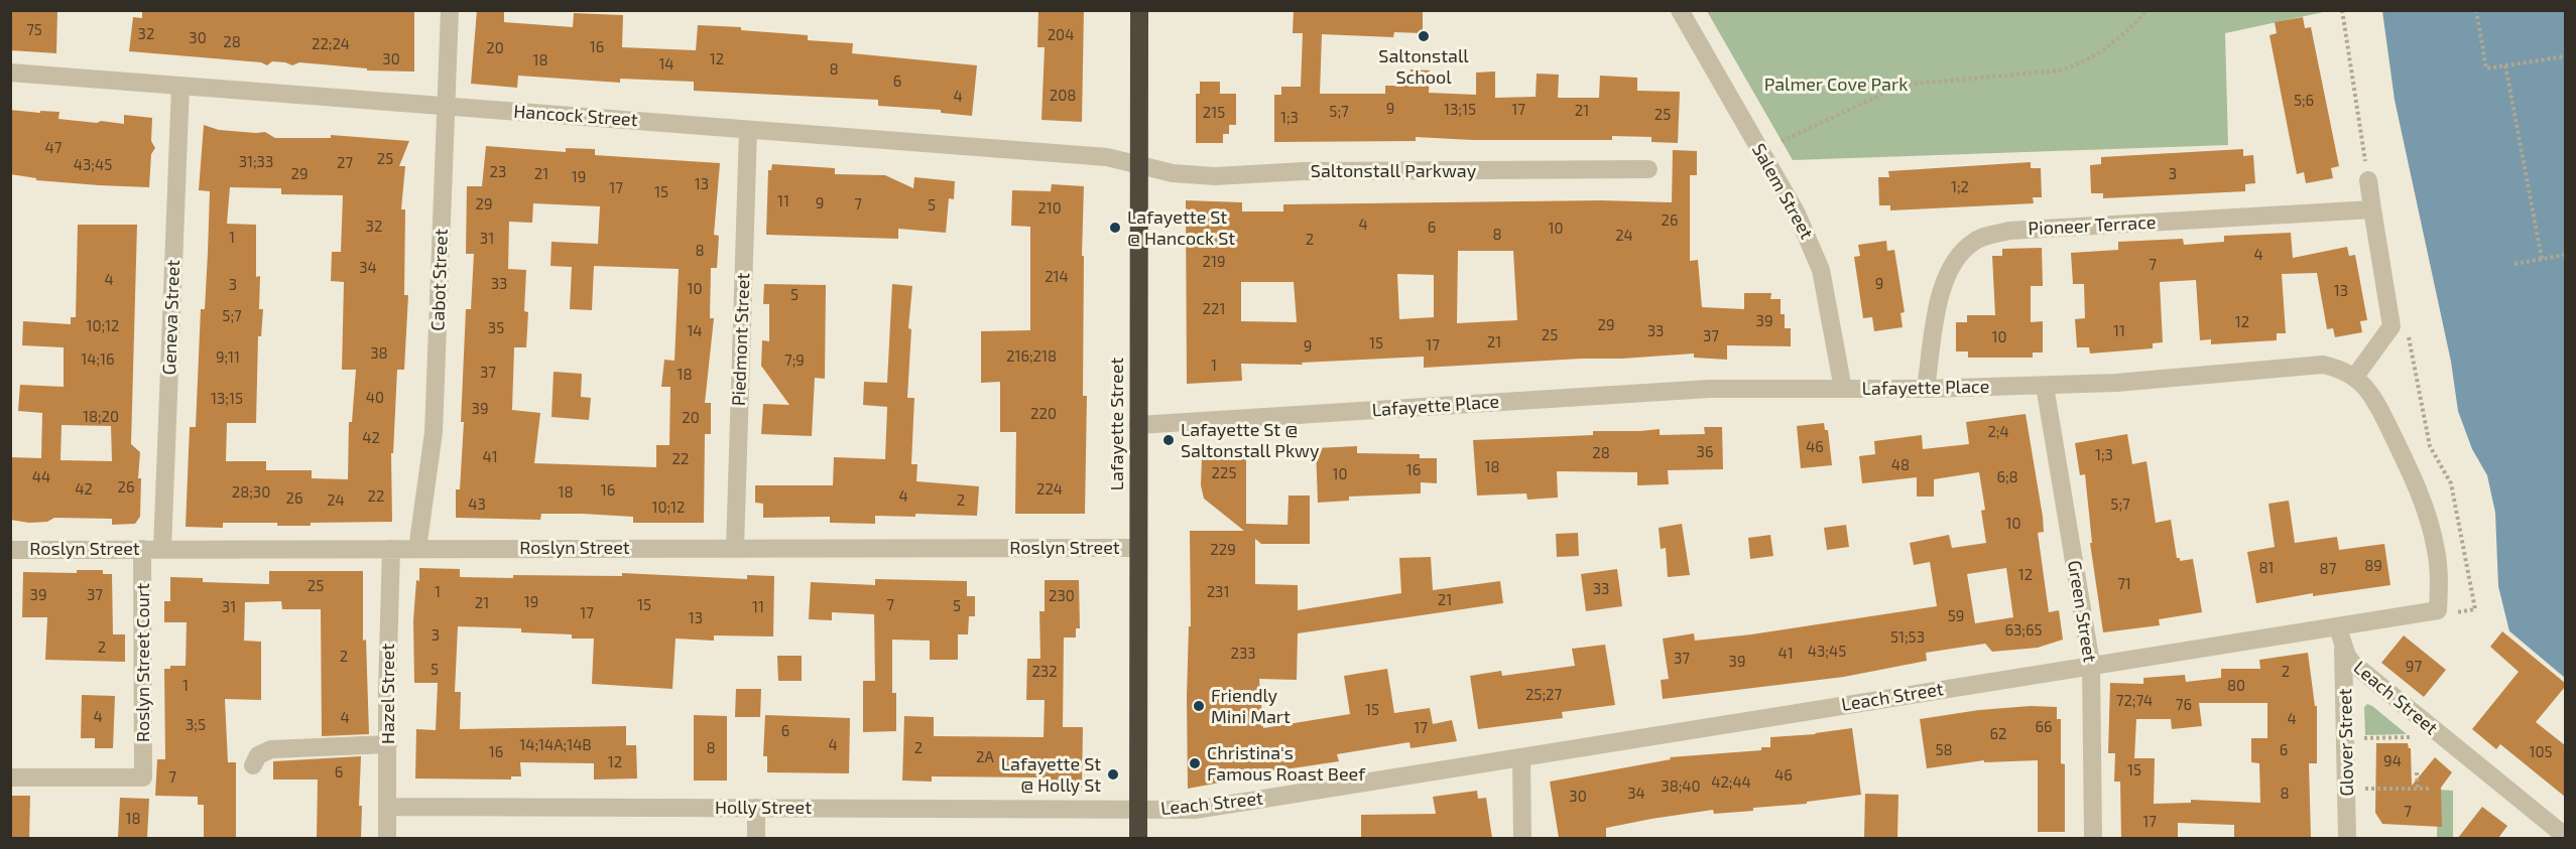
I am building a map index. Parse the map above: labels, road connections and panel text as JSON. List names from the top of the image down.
{
  "streets": {
    "highway": ["Lafayette Street"],
    "street": [
      "Hancock Street",
      "Saltonstall Parkway",
      "Salem Street",
      "Pioneer Terrace",
      "Cabot Street",
      "Geneva Street",
      "Piedmont Street",
      "Lafayette Place",
      "Roslyn Street",
      "Green Street",
      "Roslyn Street Court",
      "Hazel Street",
      "Leach Street",
      "Glover Street",
      "Holly Street"
    ]
  },
  "crossings": [
    ["Hancock Street", "Saltonstall Parkway"],
    ["Hancock Street", "Cabot Street"],
    ["Hancock Street", "Geneva Street"],
    ["Hancock Street", "Piedmont Street"],
    ["Hancock Street", "Lafayette Street"],
    ["Saltonstall Parkway", "Lafayette Street"],
    ["Salem Street", "Lafayette Place"],
    ["Pioneer Terrace", "Lafayette Place"],
    ["Cabot Street", "Roslyn Street"],
    ["Geneva Street", "Roslyn Street"],
    ["Piedmont Street", "Roslyn Street"],
    ["Lafayette Place", "Lafayette Street"],
    ["Lafayette Place", "Green Street"],
    ["Lafayette Street", "Roslyn Street"],
    ["Lafayette Street", "Leach Street"],
    ["Lafayette Street", "Holly Street"],
    ["Roslyn Street", "Roslyn Street Court"],
    ["Roslyn Street", "Hazel Street"],
    ["Green Street", "Leach Street"],
    ["Hazel Street", "Holly Street"],
    ["Leach Street", "Glover Street"],
    ["Leach Street", "Holly Street"]
  ],
  "parks": ["Palmer Cove Park"],
  "places": [
    "Saltonstall School",
    "Lafayette St @ Hancock St",
    "Lafayette St @ Saltonstall Pkwy",
    "Friendly Mini Mart",
    "Christina's Famous Roast Beef",
    "Lafayette St @ Holly St"
  ],
  "house_numbers": [
    "75",
    "32",
    "204",
    "30",
    "28",
    "22;24",
    "16",
    "20",
    "30",
    "12",
    "18",
    "14",
    "8",
    "6",
    "208",
    "4",
    "5;6",
    "9",
    "13;15",
    "17",
    "21",
    "5;7",
    "215",
    "25",
    "1;3",
    "47",
    "25",
    "31;33",
    "27",
    "43;45",
    "23",
    "29",
    "21",
    "3",
    "19",
    "13",
    "1;2",
    "17",
    "15",
    "11",
    "9",
    "29",
    "7",
    "5",
    "210",
    "26",
    "4",
    "32",
    "6",
    "10",
    "8",
    "24",
    "1",
    "31",
    "2",
    "8",
    "4",
    "219",
    "7",
    "34",
    "214",
    "4",
    "33",
    "9",
    "3",
    "10",
    "13",
    "5",
    "221",
    "5;7",
    "39",
    "12",
    "29",
    "10;12",
    "35",
    "14",
    "33",
    "11",
    "25",
    "37",
    "10",
    "21",
    "15",
    "17",
    "9",
    "38",
    "216;218",
    "9;11",
    "14;16",
    "7;9",
    "1",
    "37",
    "18",
    "40",
    "13;15",
    "39",
    "220",
    "18;20",
    "20",
    "2;4",
    "42",
    "46",
    "36",
    "28",
    "1;3",
    "41",
    "22",
    "48",
    "18",
    "16",
    "225",
    "10",
    "44",
    "6;8",
    "26",
    "42",
    "224",
    "16",
    "28;30",
    "18",
    "22",
    "4",
    "26",
    "24",
    "2",
    "43",
    "5;7",
    "10;12",
    "10",
    "229",
    "89",
    "81",
    "87",
    "12",
    "71",
    "25",
    "33",
    "1",
    "231",
    "39",
    "37",
    "230",
    "21",
    "19",
    "21",
    "15",
    "7",
    "5",
    "31",
    "11",
    "17",
    "59",
    "13",
    "63;65",
    "3",
    "51;53",
    "2",
    "43;45",
    "233",
    "41",
    "2",
    "37",
    "39",
    "97",
    "5",
    "232",
    "2",
    "1",
    "80",
    "25;27",
    "72;74",
    "76",
    "15",
    "4",
    "4",
    "4",
    "3;5",
    "66",
    "17",
    "6",
    "62",
    "14;14A;14B",
    "4",
    "8",
    "2",
    "58",
    "6",
    "16",
    "105",
    "2A",
    "94",
    "12",
    "15",
    "6",
    "46",
    "7",
    "42;44",
    "38;40",
    "34",
    "8",
    "30",
    "7",
    "18",
    "17"
  ]
}
